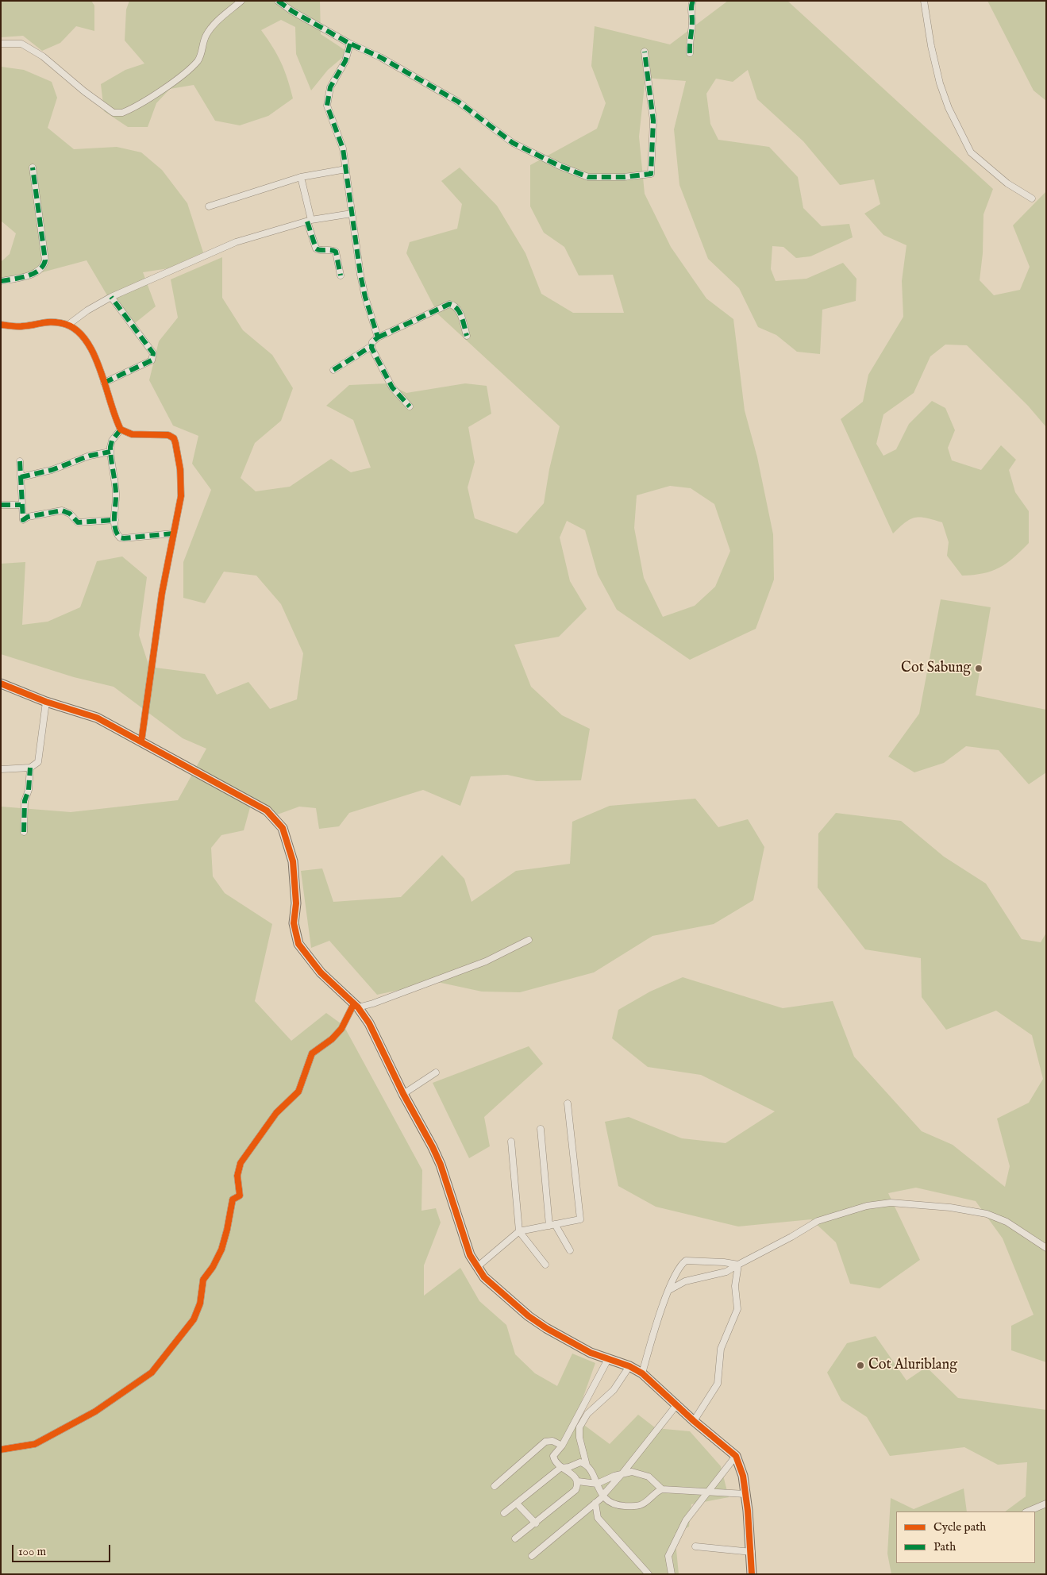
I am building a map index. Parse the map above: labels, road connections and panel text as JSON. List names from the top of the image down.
{
  "places": ["Cot Sabung", "Cot Aluriblang"],
  "legend": ["Cycle path", "Path"],
  "scale_bar": "100 m"
}
